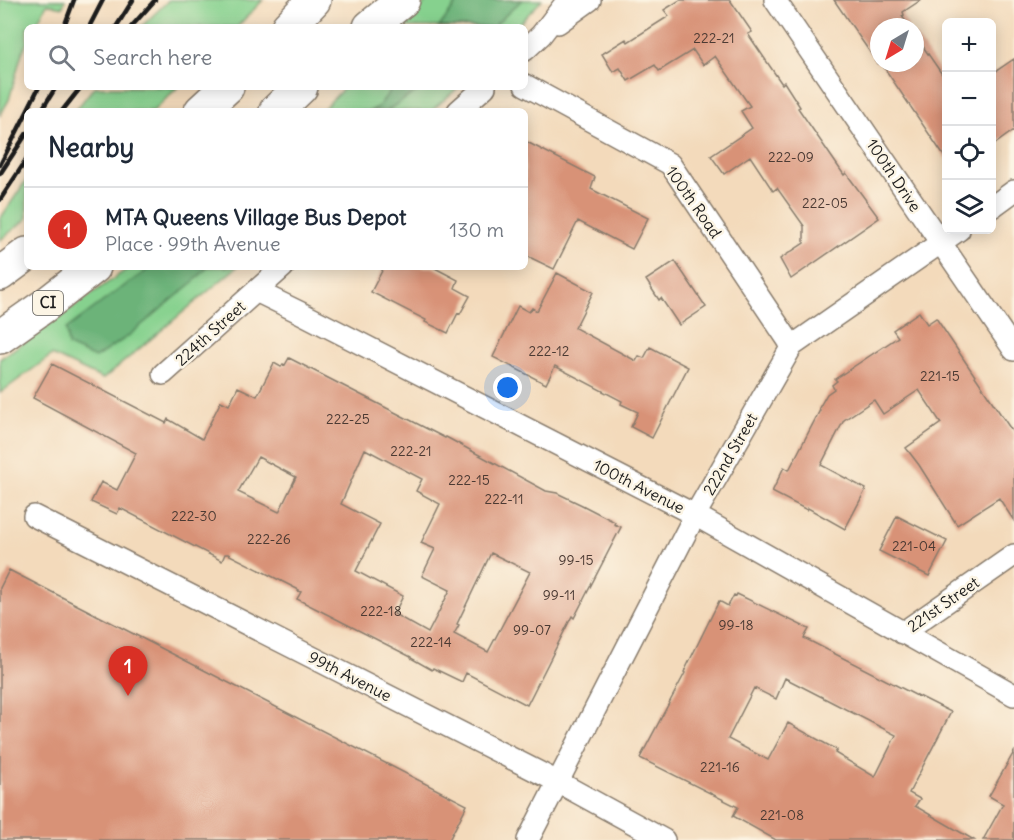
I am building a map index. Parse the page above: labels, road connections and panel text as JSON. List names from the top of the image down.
{
  "streets": {
    "highway": ["CI"],
    "street": [
      "100th Drive",
      "100th Road",
      "224th Street",
      "222nd Street",
      "100th Avenue",
      "221st Street",
      "99th Avenue"
    ]
  },
  "crossings": [
    ["100th Drive", "222nd Street"],
    ["100th Road", "222nd Street"],
    ["224th Street", "100th Avenue"],
    ["222nd Street", "100th Avenue"],
    ["222nd Street", "99th Avenue"],
    ["100th Avenue", "221st Street"]
  ],
  "house_numbers": [
    "222-21",
    "222-09",
    "222-05",
    "222-12",
    "221-15",
    "222-25",
    "222-21",
    "222-15",
    "222-11",
    "222-30",
    "222-26",
    "221-04",
    "99-15",
    "99-11",
    "222-18",
    "99-18",
    "99-07",
    "222-14",
    "221-16",
    "221-08"
  ],
  "north": "bottom left",
  "page": {
    "map_buttons": ["+", "−"],
    "search": "Search here",
    "heading": "Nearby",
    "list": [
      {
        "mark": "1",
        "name": "MTA Queens Village Bus Depot",
        "note": "Place · 99th Avenue",
        "value": "130 m"
      }
    ],
    "pins": "1"
  }
}
